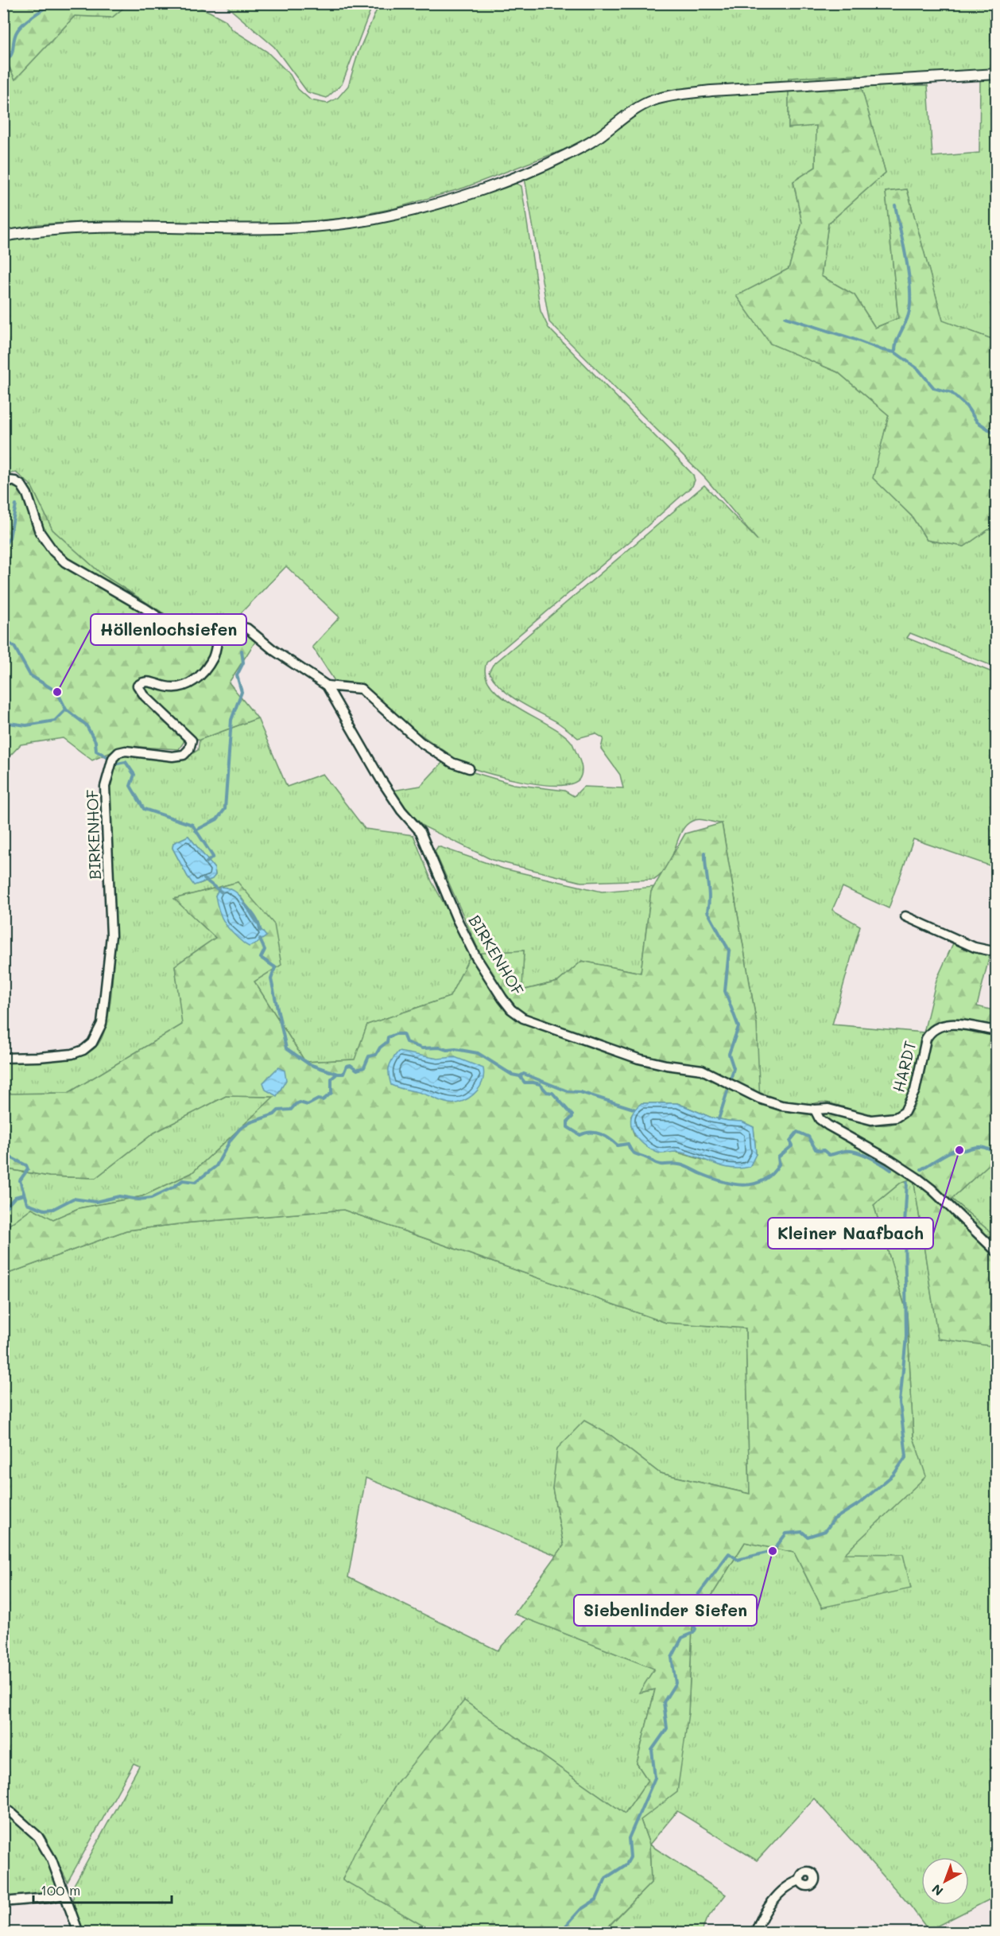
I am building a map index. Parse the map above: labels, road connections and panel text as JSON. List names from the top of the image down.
{
  "streets": {
    "street": ["BIRKENHOF", "HARDT"]
  },
  "crossings": [
    ["BIRKENHOF", "HARDT"]
  ],
  "places": ["Höllenlochsiefen", "Kleiner Naafbach", "Siebenlinder Siefen"],
  "scale_bar": "100 m",
  "north": "bottom left"
}
